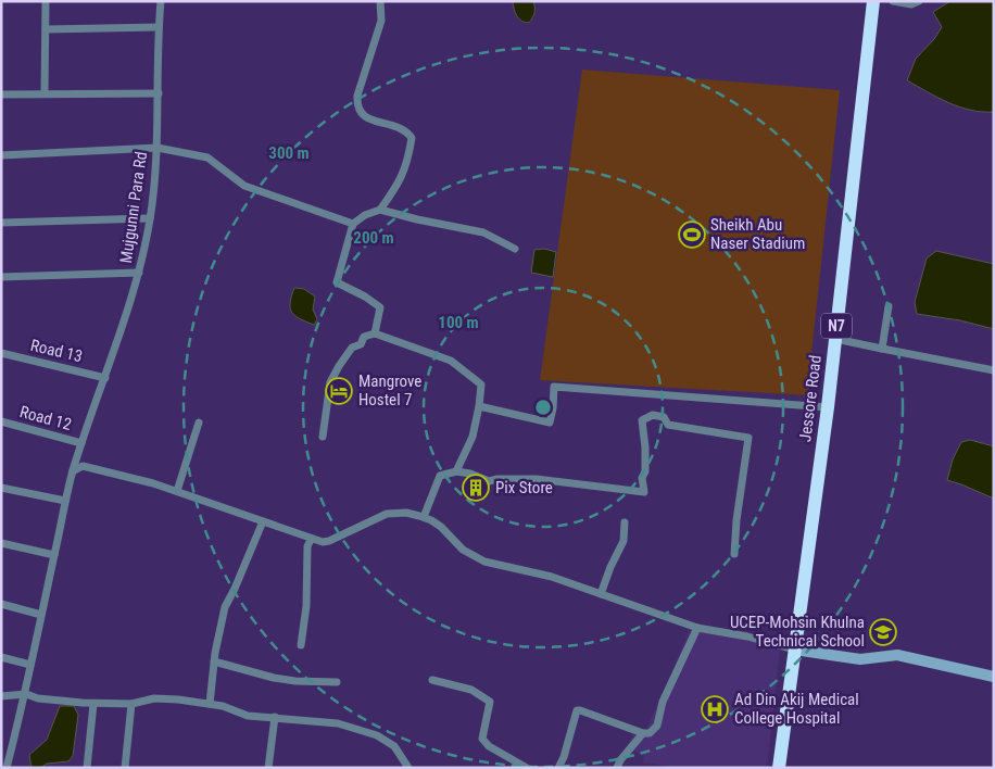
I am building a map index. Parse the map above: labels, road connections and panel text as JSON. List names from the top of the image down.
{
  "streets": {
    "highway": ["N7", "Jessore Road"],
    "street": ["Mujgunni Para Rd", "Road 13", "Road 12"]
  },
  "crossings": [
    ["Mujgunni Para Rd", "Road 13"],
    ["Mujgunni Para Rd", "Road 12"]
  ],
  "places": {
    "sports": ["Sheikh Abu Naser Stadium"],
    "hotel": ["Mangrove Hostel 7"],
    "building": ["Pix Store"],
    "school or university": ["UCEP-Mohsin Khulna Technical School"],
    "hospital": ["Ad Din Akij Medical College Hospital"]
  },
  "rings": ["300 m", "200 m", "100 m"]
}
